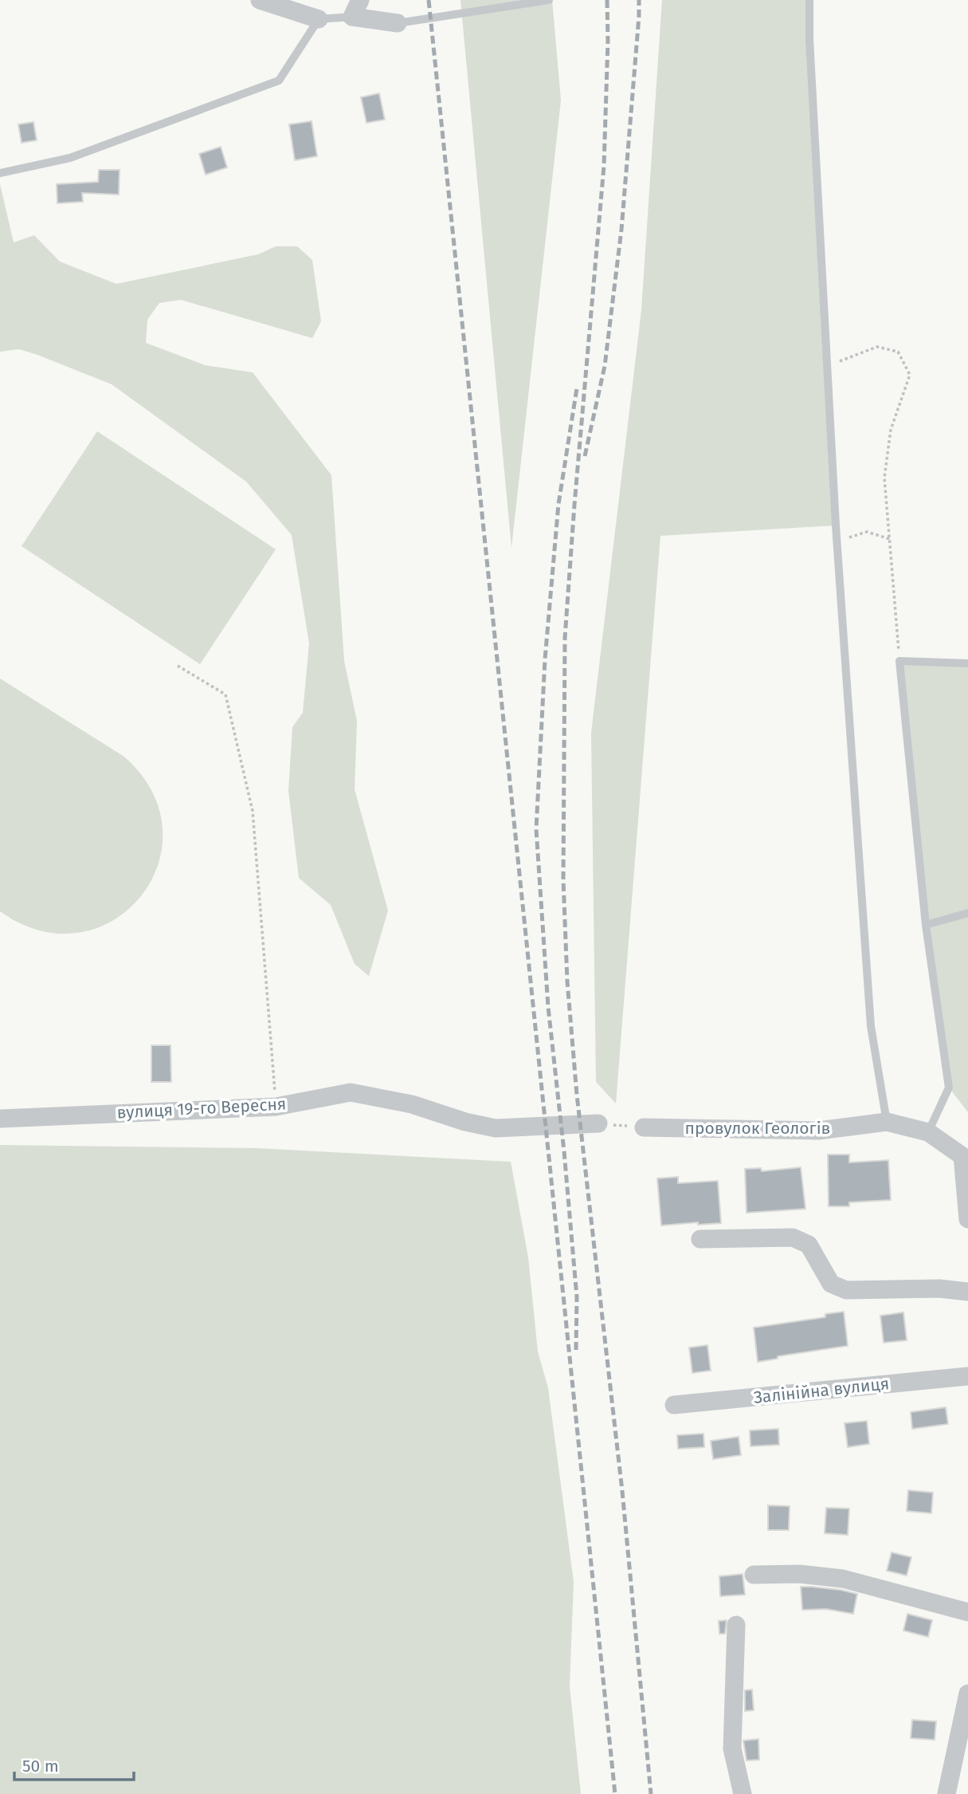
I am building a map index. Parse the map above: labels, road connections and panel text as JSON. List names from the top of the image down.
{
  "streets": {
    "street": ["вулиця 19-го Вересня", "провулок Геологів", "Залінійна вулиця"]
  },
  "scale_bar": "50 m"
}
